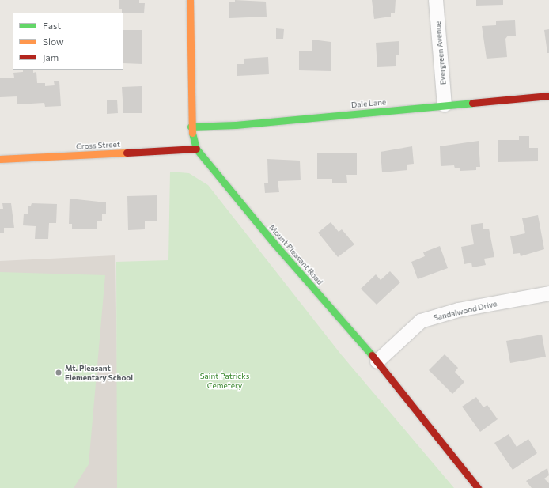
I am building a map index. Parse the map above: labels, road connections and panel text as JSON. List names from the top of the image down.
{
  "streets": {
    "street": [
      "Evergreen Avenue",
      "Dale Lane",
      "Cross Street",
      "Mount Pleasant Road",
      "Sandalwood Drive"
    ]
  },
  "crossings": [
    ["Evergreen Avenue", "Dale Lane"],
    ["Dale Lane", "Mount Pleasant Road"],
    ["Cross Street", "Mount Pleasant Road"],
    ["Mount Pleasant Road", "Sandalwood Drive"]
  ],
  "parks": ["Saint Patricks Cemetery"],
  "places": ["Mt. Pleasant Elementary School"],
  "legend": ["Fast", "Slow", "Jam"]
}
